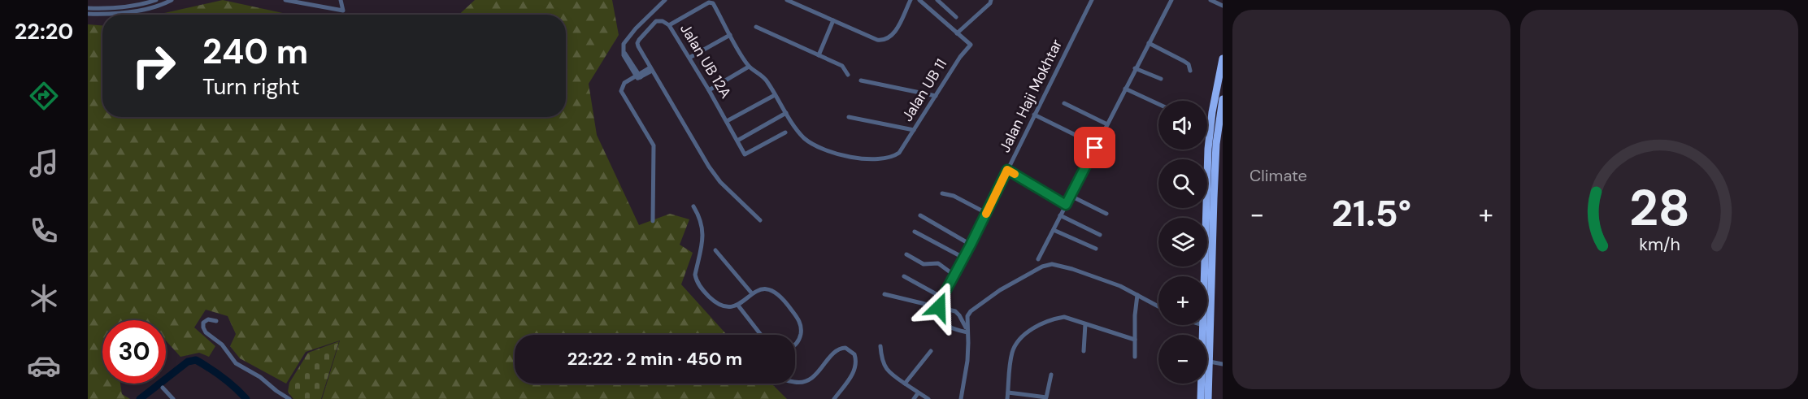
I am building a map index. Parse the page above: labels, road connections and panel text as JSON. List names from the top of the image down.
{
  "streets": {
    "street": ["Jalan UB 12A", "Jalan UB 11", "Jalan Haji Mokhtar"]
  },
  "page": {
    "tabs": "22:20",
    "tile": "Climate",
    "turn": ["240 m", "Turn right"],
    "map_buttons": ["+", "−"],
    "heat": ["−", "21.5°", "+"],
    "limit": "30",
    "trip": "22:22 · 2 min · 450 m",
    "gauge": ["28", "km/h"]
  }
}
